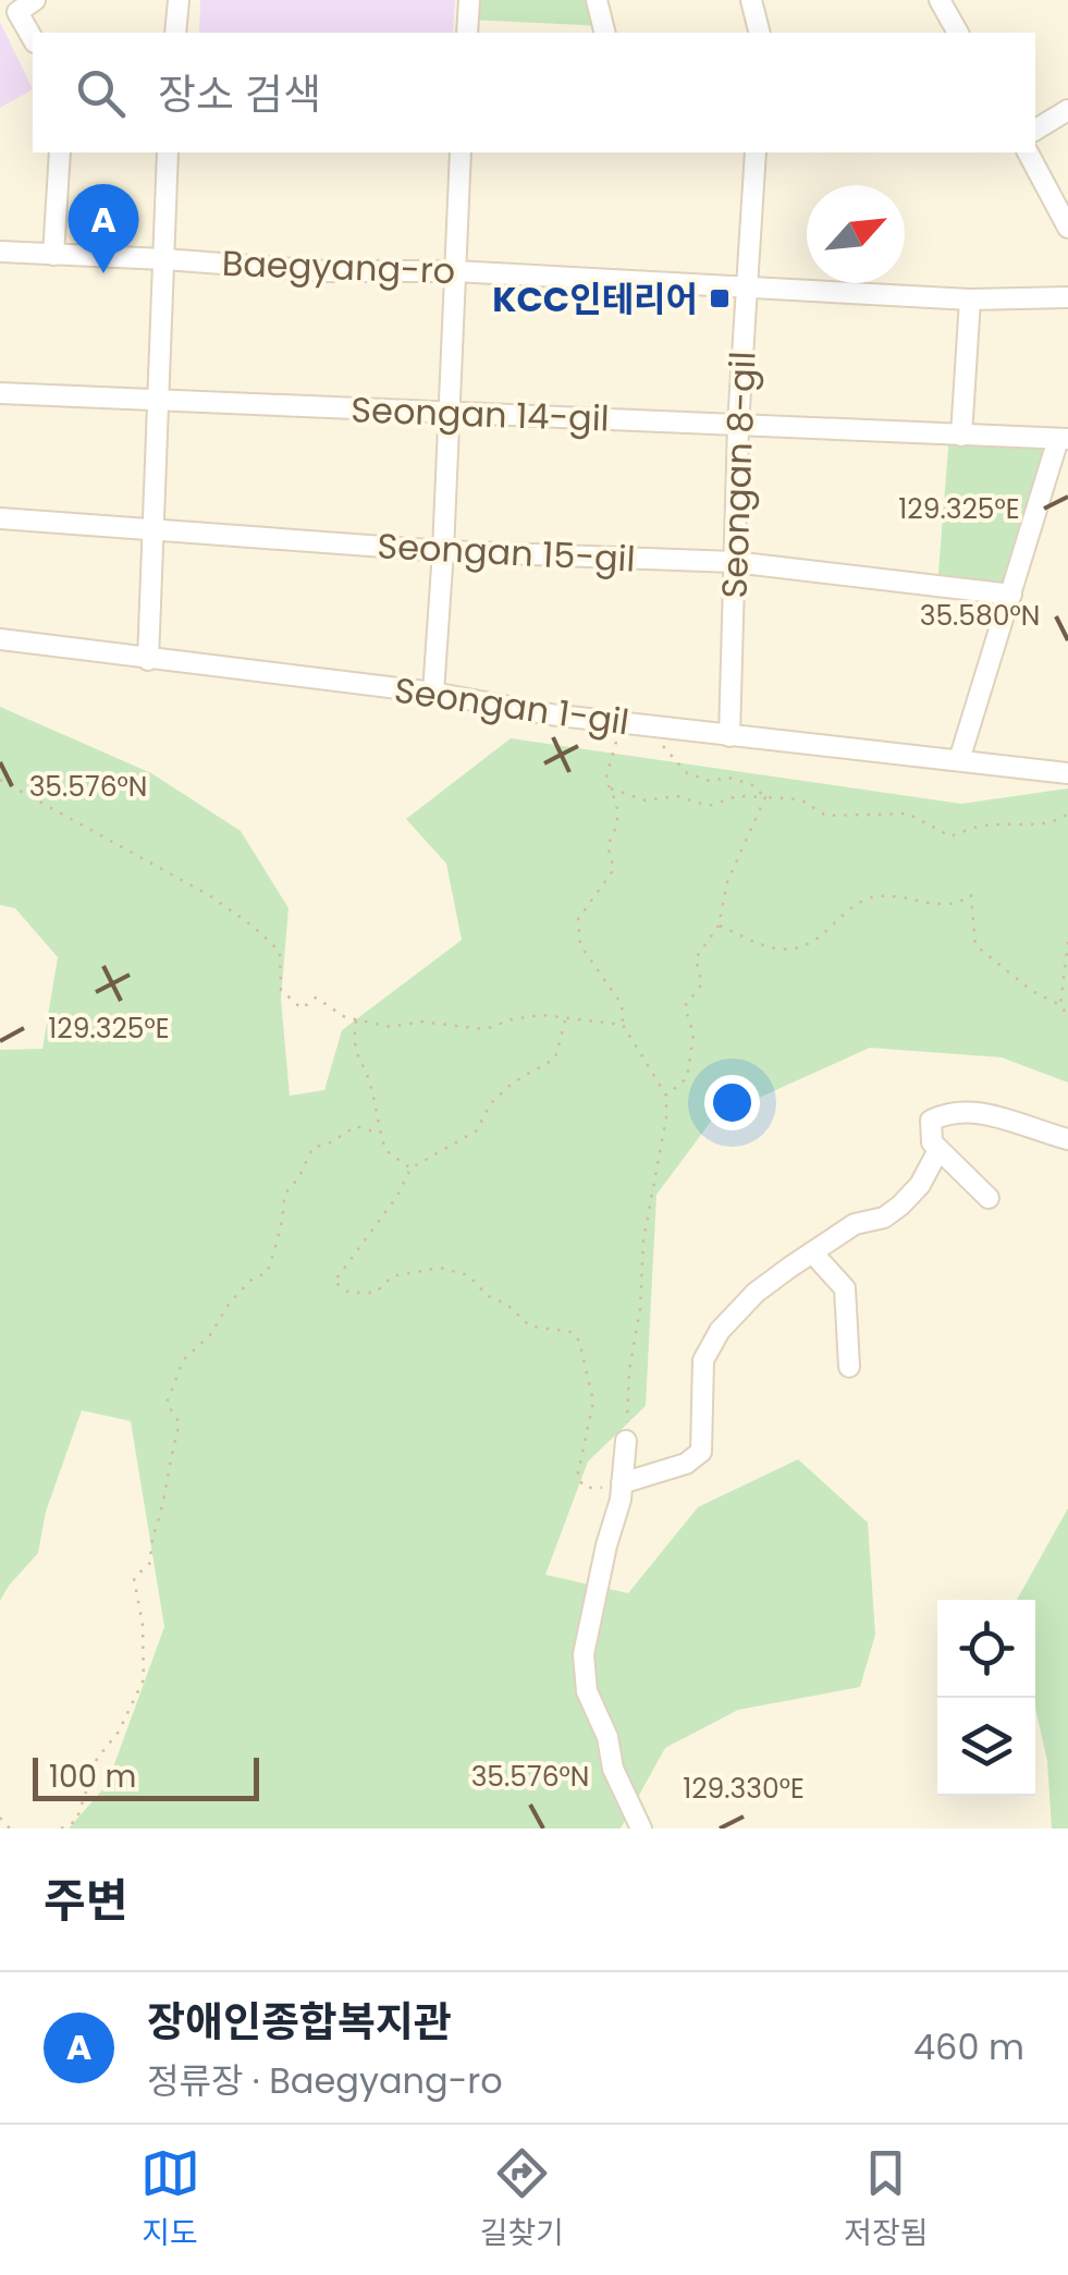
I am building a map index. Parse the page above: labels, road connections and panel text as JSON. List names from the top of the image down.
{
  "streets": {
    "street": [
      "Baegyang-ro",
      "Seongan 14-gil",
      "Seongan 8-gil",
      "Seongan 15-gil",
      "Seongan 1-gil"
    ]
  },
  "crossings": [
    ["Baegyang-ro", "Seongan 8-gil"],
    ["Seongan 14-gil", "Seongan 8-gil"],
    ["Seongan 8-gil", "Seongan 15-gil"],
    ["Seongan 8-gil", "Seongan 1-gil"]
  ],
  "places": {
    "transit": ["KCC인테리어"]
  },
  "scale_bar": "100 m",
  "north": "top right",
  "page": {
    "search": "장소 검색",
    "pins": "A",
    "scale": "100 m",
    "heading": "주변",
    "list": [
      {
        "mark": "A",
        "name": "장애인종합복지관",
        "note": "정류장 · Baegyang-ro",
        "value": "460 m"
      }
    ],
    "nav": ["지도", "길찾기", "저장됨"]
  },
  "coordinates": [
    "129.325°E",
    "35.580°N",
    "35.576°N",
    "129.330°E"
  ]
}
